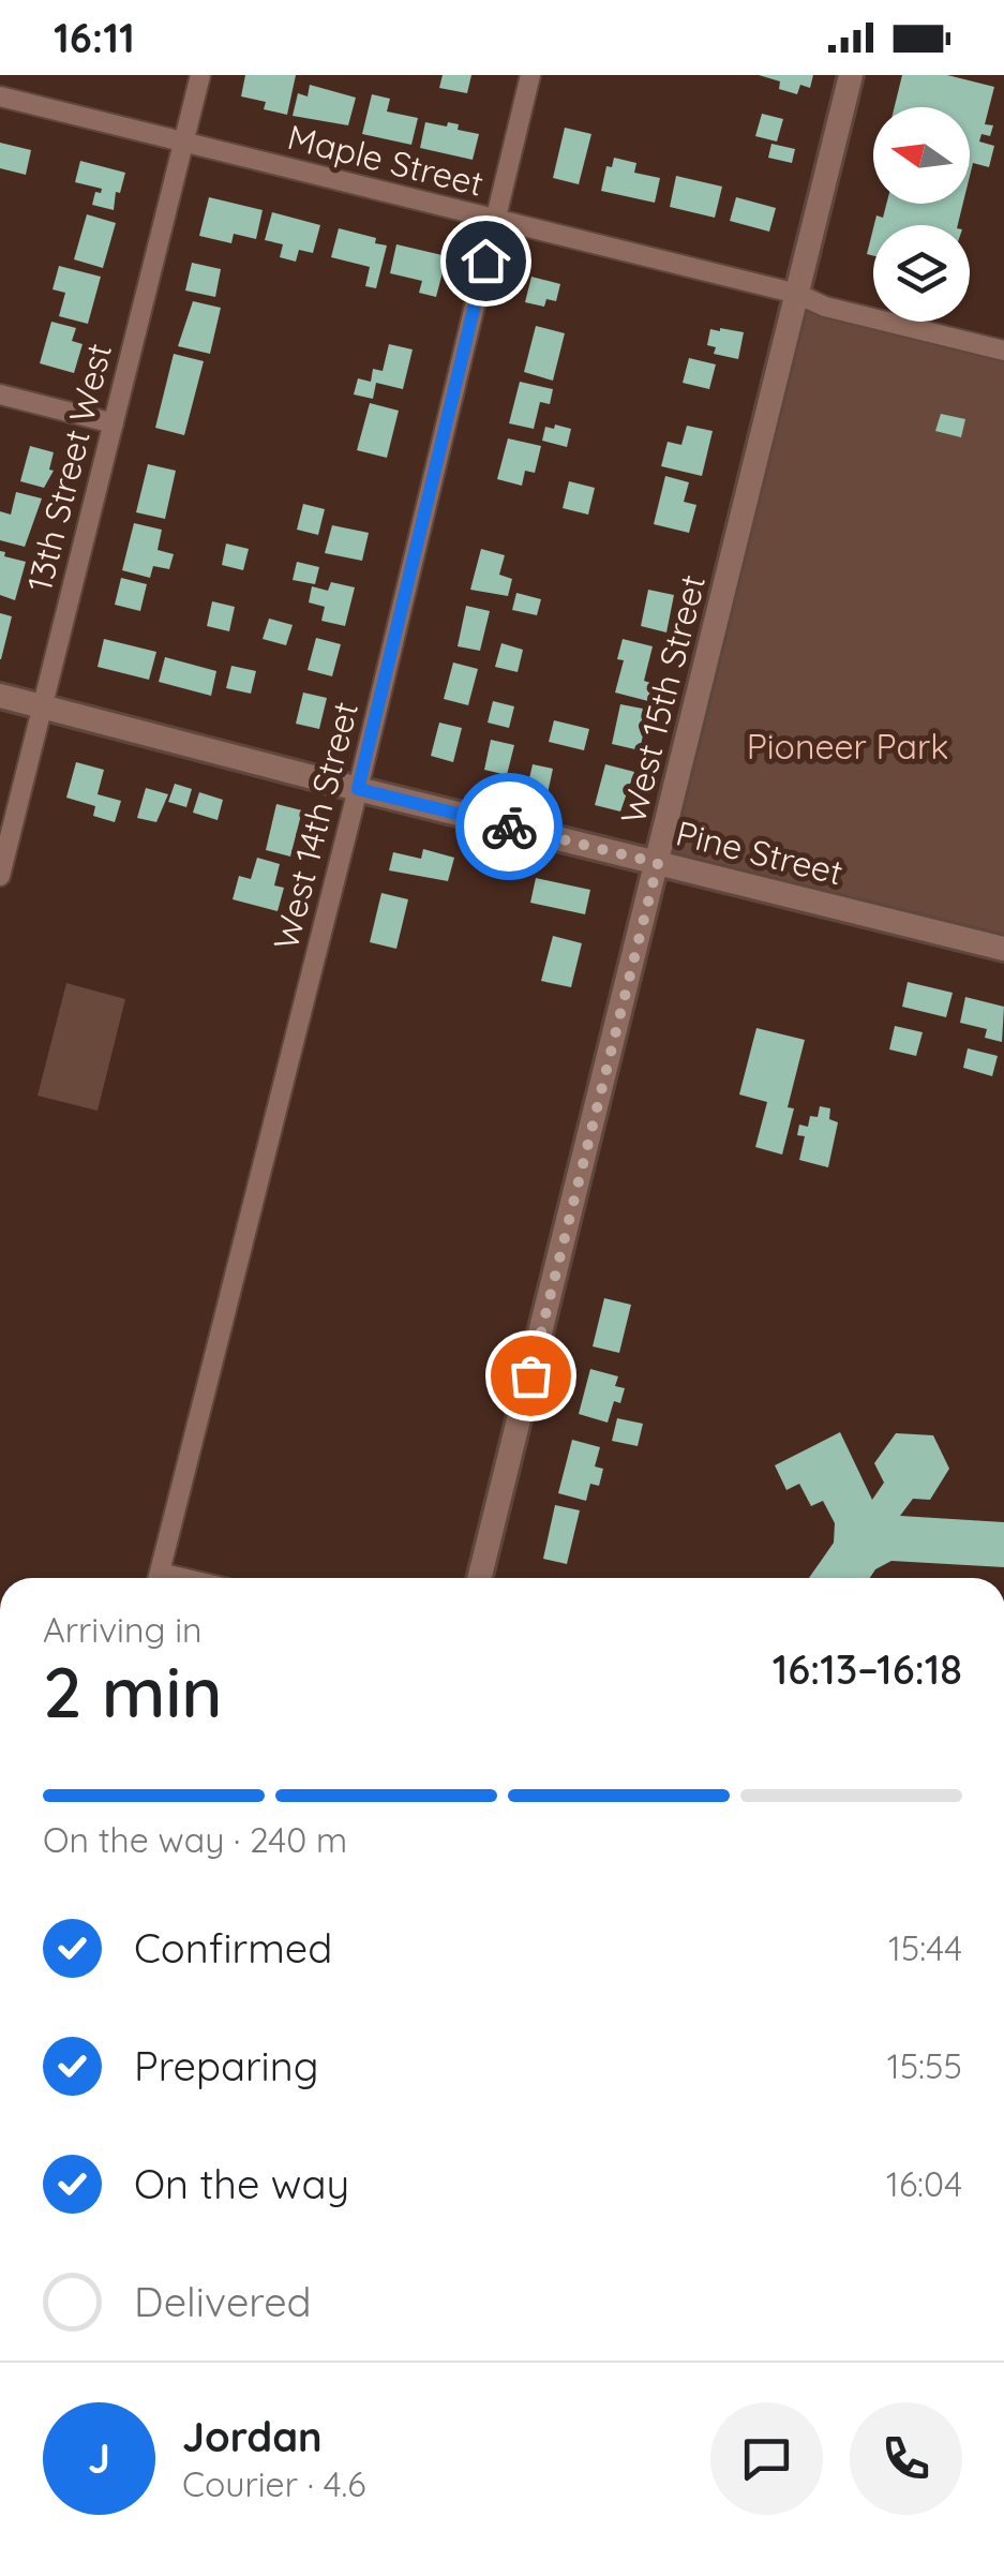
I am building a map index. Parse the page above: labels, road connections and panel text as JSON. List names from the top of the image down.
{
  "streets": {
    "street": [
      "Maple Street",
      "13th Street West",
      "West 15th Street",
      "West 14th Street",
      "Pine Street"
    ]
  },
  "crossings": [
    ["Maple Street", "13th Street West"],
    ["Maple Street", "West 15th Street"],
    ["Maple Street", "West 14th Street"],
    ["13th Street West", "Pine Street"],
    ["West 15th Street", "Pine Street"],
    ["West 14th Street", "Pine Street"]
  ],
  "parks": ["Pioneer Park"],
  "north": "left",
  "page": {
    "status": "16:11",
    "heading": ["2 min", "Arriving in", "16:13–16:18"],
    "panel": ["Jordan", "Courier · 4.6"],
    "bar": "On the way · 240 m",
    "list": [
      ["Confirmed", "15:44"],
      ["Preparing", "15:55"],
      ["On the way", "16:04"],
      "Delivered"
    ],
    "round": "J"
  }
}
